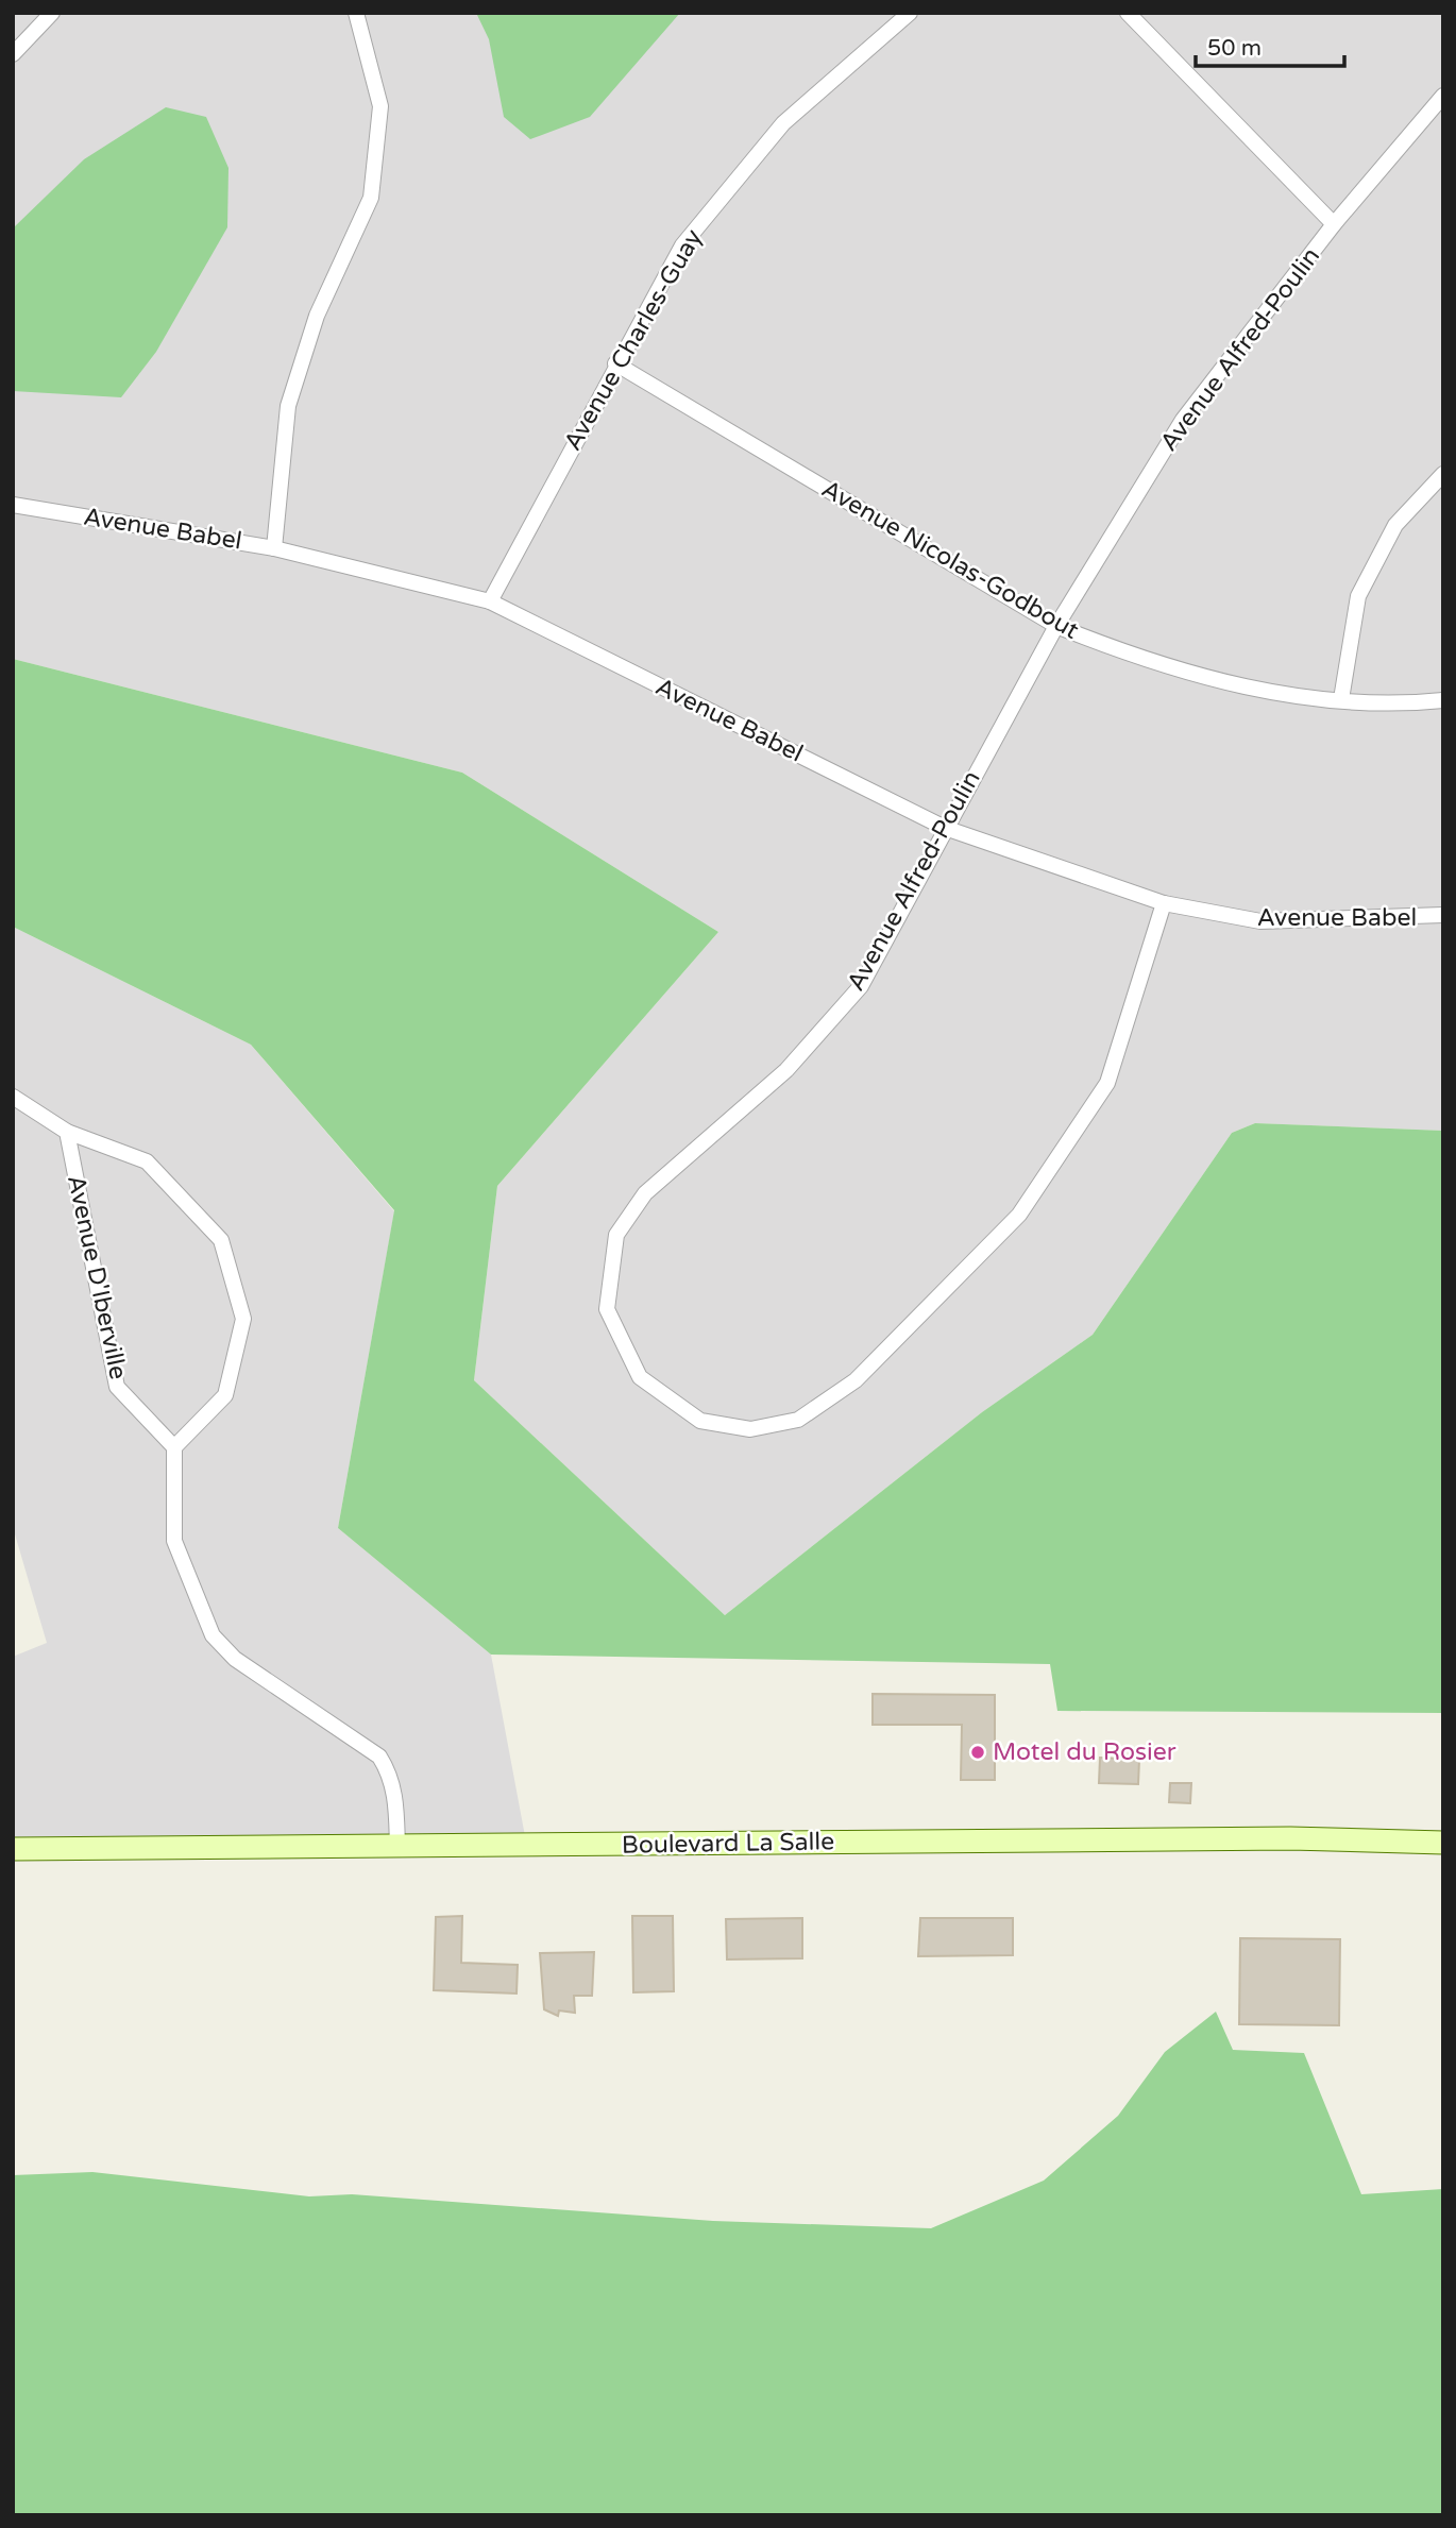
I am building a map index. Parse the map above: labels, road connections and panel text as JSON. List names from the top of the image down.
{
  "streets": {
    "street": [
      "Avenue Charles-Guay",
      "Avenue Alfred-Poulin",
      "Avenue Babel",
      "Avenue Nicolas-Godbout",
      "Avenue D'Iberville",
      "Boulevard La Salle"
    ]
  },
  "crossings": [
    ["Avenue Charles-Guay", "Avenue Babel"],
    ["Avenue Charles-Guay", "Avenue Nicolas-Godbout"],
    ["Avenue Alfred-Poulin", "Avenue Babel"],
    ["Avenue Alfred-Poulin", "Avenue Nicolas-Godbout"]
  ],
  "places": ["Motel du Rosier"],
  "scale_bar": "50 m"
}
